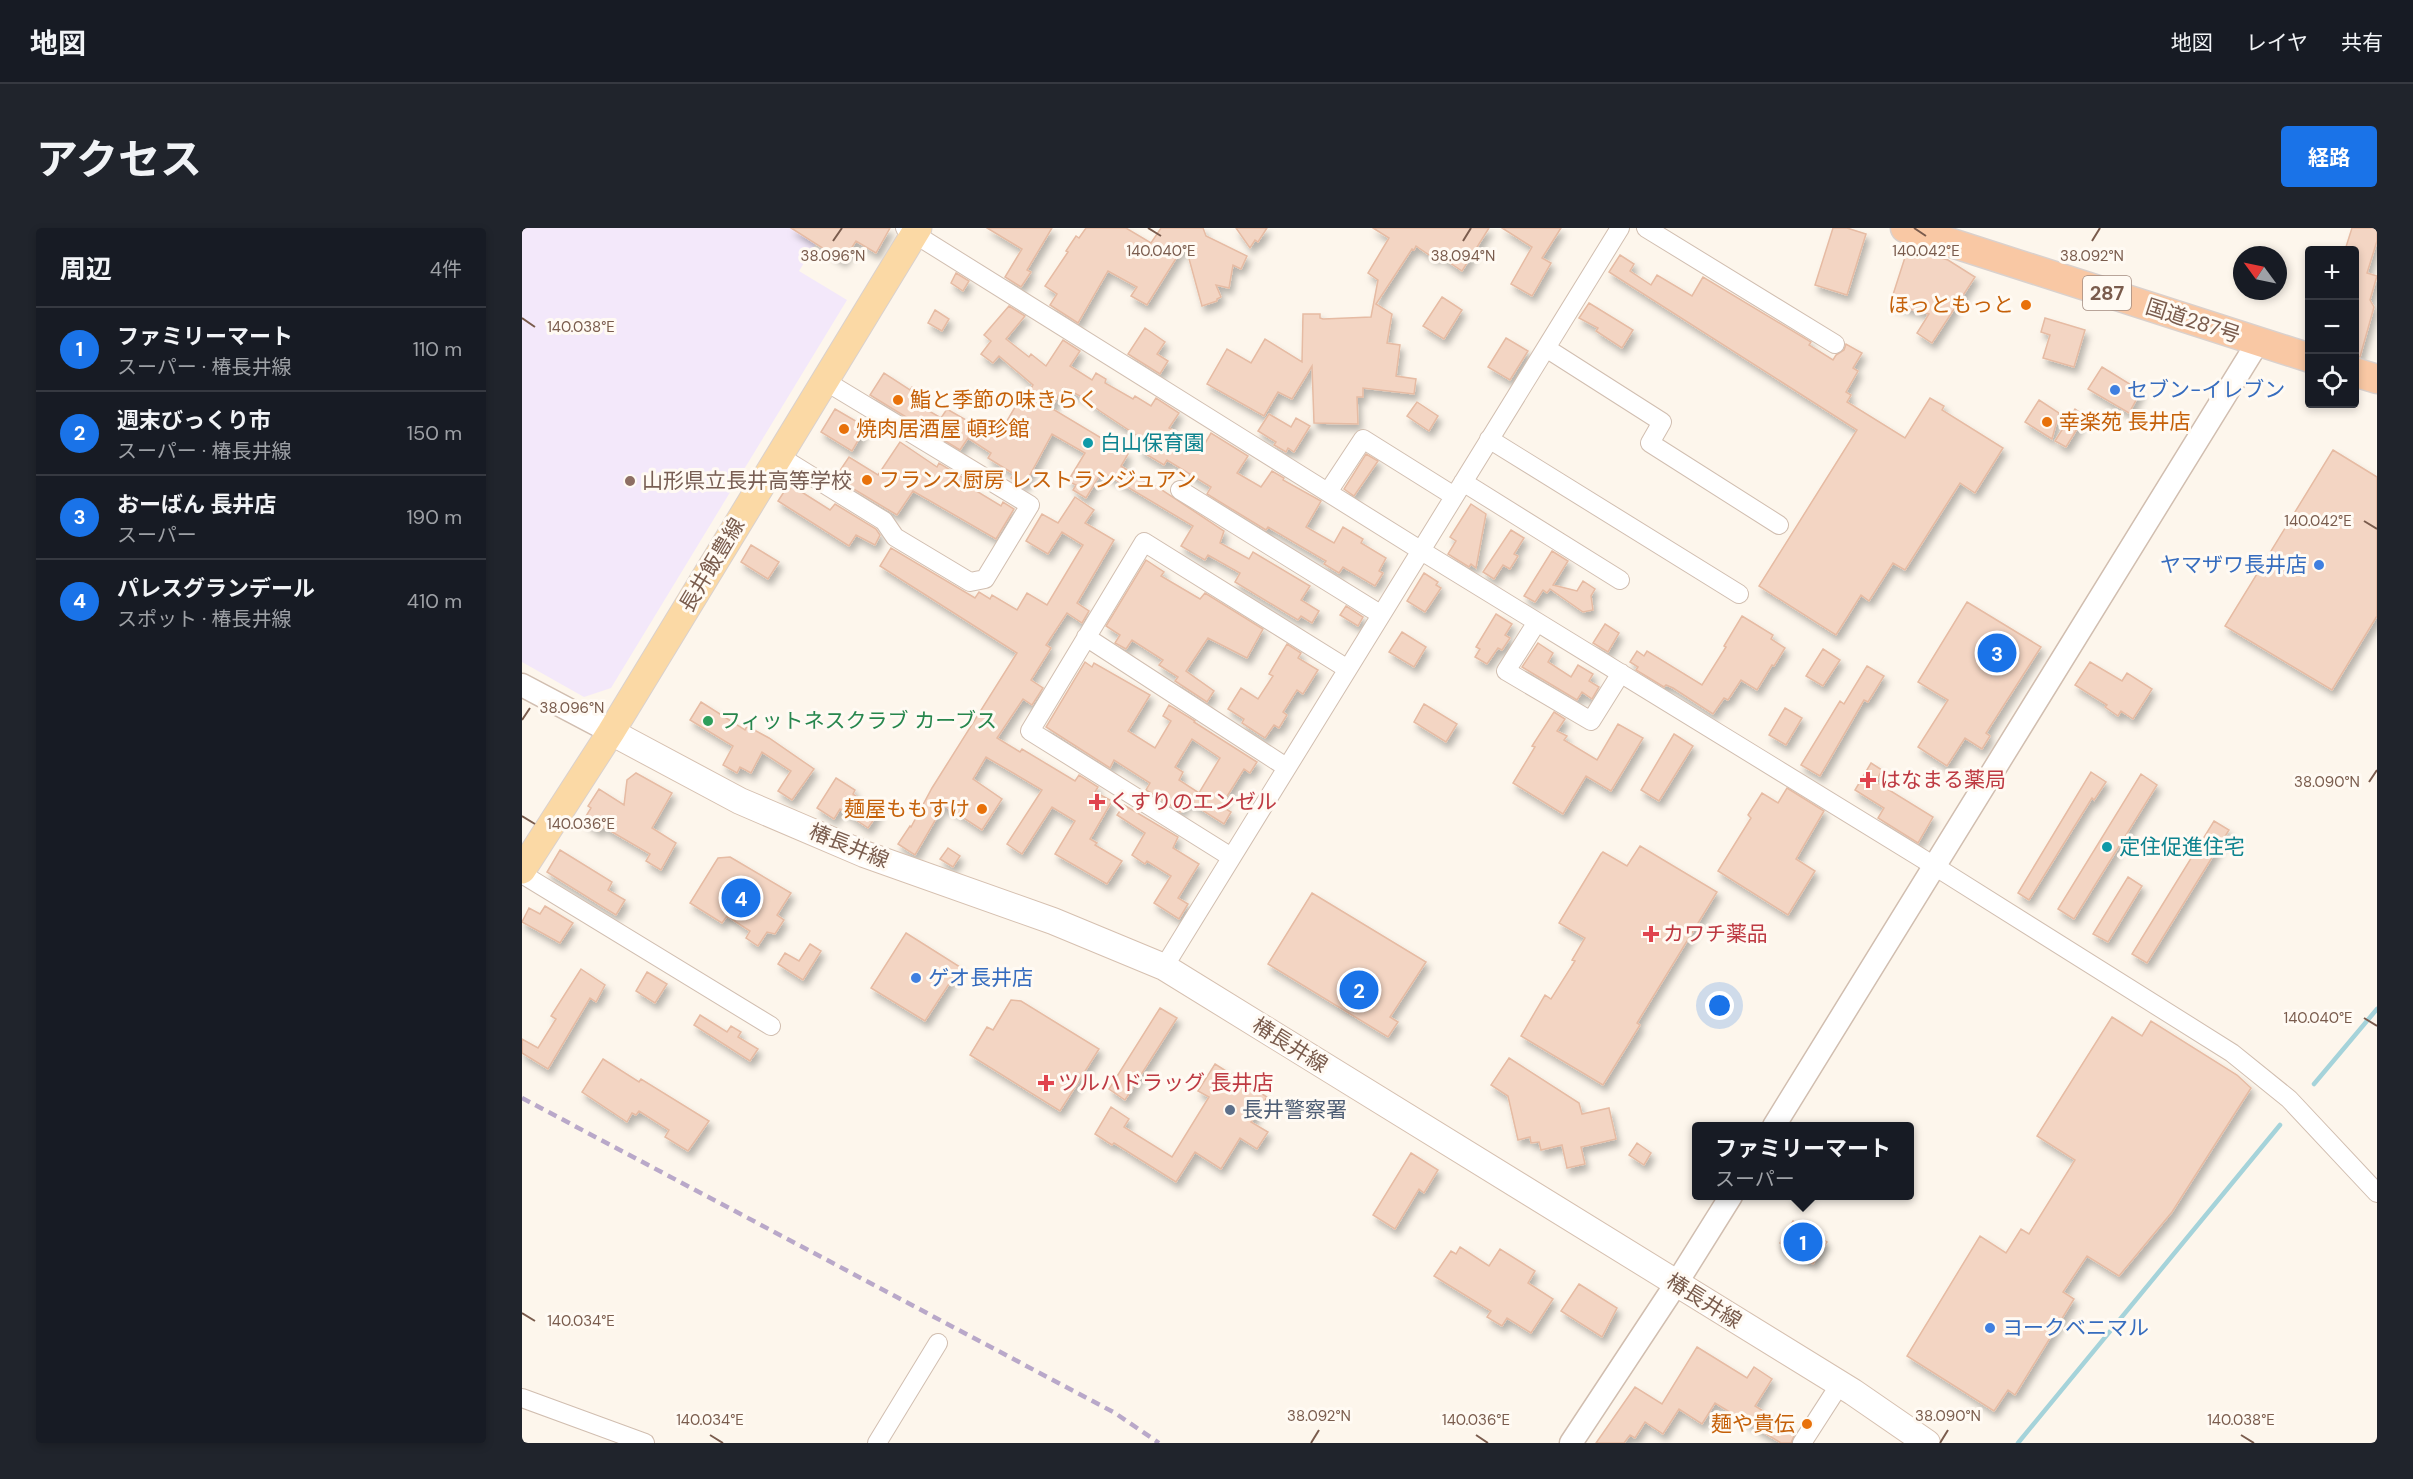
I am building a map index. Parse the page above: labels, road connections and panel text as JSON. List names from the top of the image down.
{
  "streets": {
    "highway": ["287", "国道287号"],
    "main road": ["長井飯豊線", "椿長井線"]
  },
  "crossings": [
    ["長井飯豊線", "椿長井線"]
  ],
  "places": {
    "other": [
      "ほっともっと",
      "セブン-イレブン",
      "鮨と季節の味きらく",
      "幸楽苑 長井店",
      "焼肉居酒屋 頓珍館",
      "白山保育園",
      "フランス厨房 レストランジュアン",
      "山形県立長井高等学校",
      "ヤマザワ長井店",
      "フィットネスクラブ カーブス",
      "麺屋ももすけ",
      "定住促進住宅",
      "ゲオ長井店",
      "長井警察署",
      "ヨークベニマル",
      "麺や貴伝"
    ],
    "health": [
      "はなまる薬局",
      "くすりのエンゼル",
      "カワチ薬品",
      "ツルハドラッグ 長井店"
    ]
  },
  "north": "top left",
  "page": {
    "header": "地図",
    "nav": ["地図", "レイヤ", "共有"],
    "title": "アクセス",
    "buttons": "経路",
    "heading": ["周辺", "4件"],
    "map_buttons": ["+", "−"],
    "list": [
      {
        "mark": "1",
        "name": "ファミリーマート",
        "note": "スーパー · 椿長井線",
        "value": "110 m"
      },
      {
        "mark": "2",
        "name": "週末びっくり市",
        "note": "スーパー · 椿長井線",
        "value": "150 m"
      },
      {
        "mark": "3",
        "name": "おーばん 長井店",
        "note": "スーパー",
        "value": "190 m"
      },
      {
        "mark": "4",
        "name": "パレスグランデール",
        "note": "スポット · 椿長井線",
        "value": "410 m"
      }
    ],
    "pins": [
      "3",
      "4",
      "2",
      "1"
    ],
    "popup": ["ファミリーマート", "スーパー"]
  },
  "coordinates": [
    "140.040°E",
    "140.042°E",
    "38.096°N",
    "38.094°N",
    "38.092°N",
    "140.038°E",
    "38.090°N",
    "140.036°E",
    "140.034°E"
  ]
}
